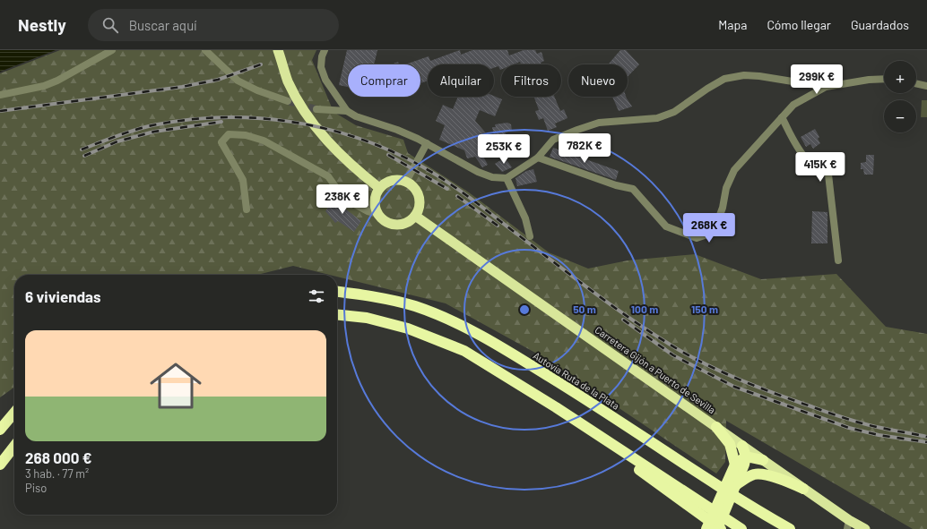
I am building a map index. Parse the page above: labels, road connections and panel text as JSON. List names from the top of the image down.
{
  "streets": {
    "highway": ["Carretera Gijón a Puerto de Sevilla", "Autovía Ruta de la Plata"]
  },
  "page": {
    "header": "Nestly",
    "search": "Buscar aquí",
    "nav": ["Mapa", "Cómo llegar", "Guardados"],
    "map_buttons": ["+", "−"],
    "price": [
      "299K €",
      "782K €",
      "253K €",
      "415K €",
      "238K €",
      "268K €"
    ],
    "chip": [
      "Comprar",
      "Alquilar",
      "Filtros",
      "Nuevo"
    ],
    "heading": "6 viviendas",
    "list": [
      {
        "name": "268 000 €",
        "note": "3 hab. · 77 m² · Piso"
      }
    ]
  },
  "rings": ["50 m", "100 m", "150 m"]
}
